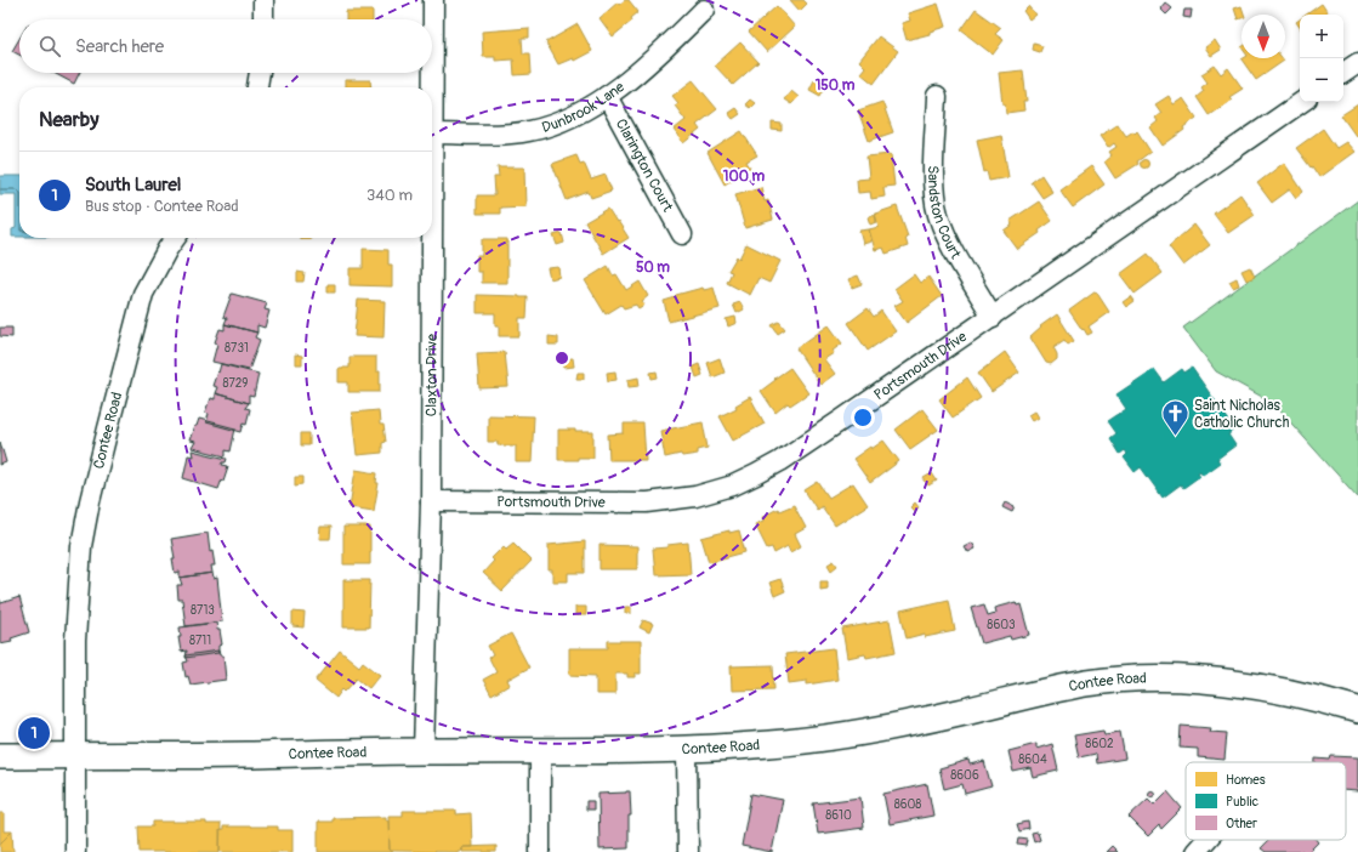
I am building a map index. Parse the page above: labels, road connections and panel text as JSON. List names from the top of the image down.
{
  "streets": {
    "street": [
      "Dunbrook Lane",
      "Clarington Court",
      "Sandston Court",
      "Portsmouth Drive",
      "Claxton Drive",
      "Contee Road"
    ]
  },
  "crossings": [
    ["Dunbrook Lane", "Clarington Court"],
    ["Dunbrook Lane", "Claxton Drive"],
    ["Sandston Court", "Portsmouth Drive"],
    ["Portsmouth Drive", "Claxton Drive"],
    ["Claxton Drive", "Contee Road"]
  ],
  "places": {
    "church": ["Saint Nicholas Catholic Church"]
  },
  "house_numbers": [
    "8731",
    "8729",
    "8713",
    "8603",
    "8711",
    "8602",
    "8604",
    "8606",
    "8608",
    "8610"
  ],
  "legend": ["Homes", "Public", "Other"],
  "north": "bottom",
  "page": {
    "map_buttons": ["+", "−"],
    "search": "Search here",
    "heading": "Nearby",
    "list": [
      {
        "mark": "1",
        "name": "South Laurel",
        "note": "Bus stop · Contee Road",
        "value": "340 m"
      }
    ],
    "pins": "1"
  },
  "rings": ["150 m", "100 m", "50 m"]
}
